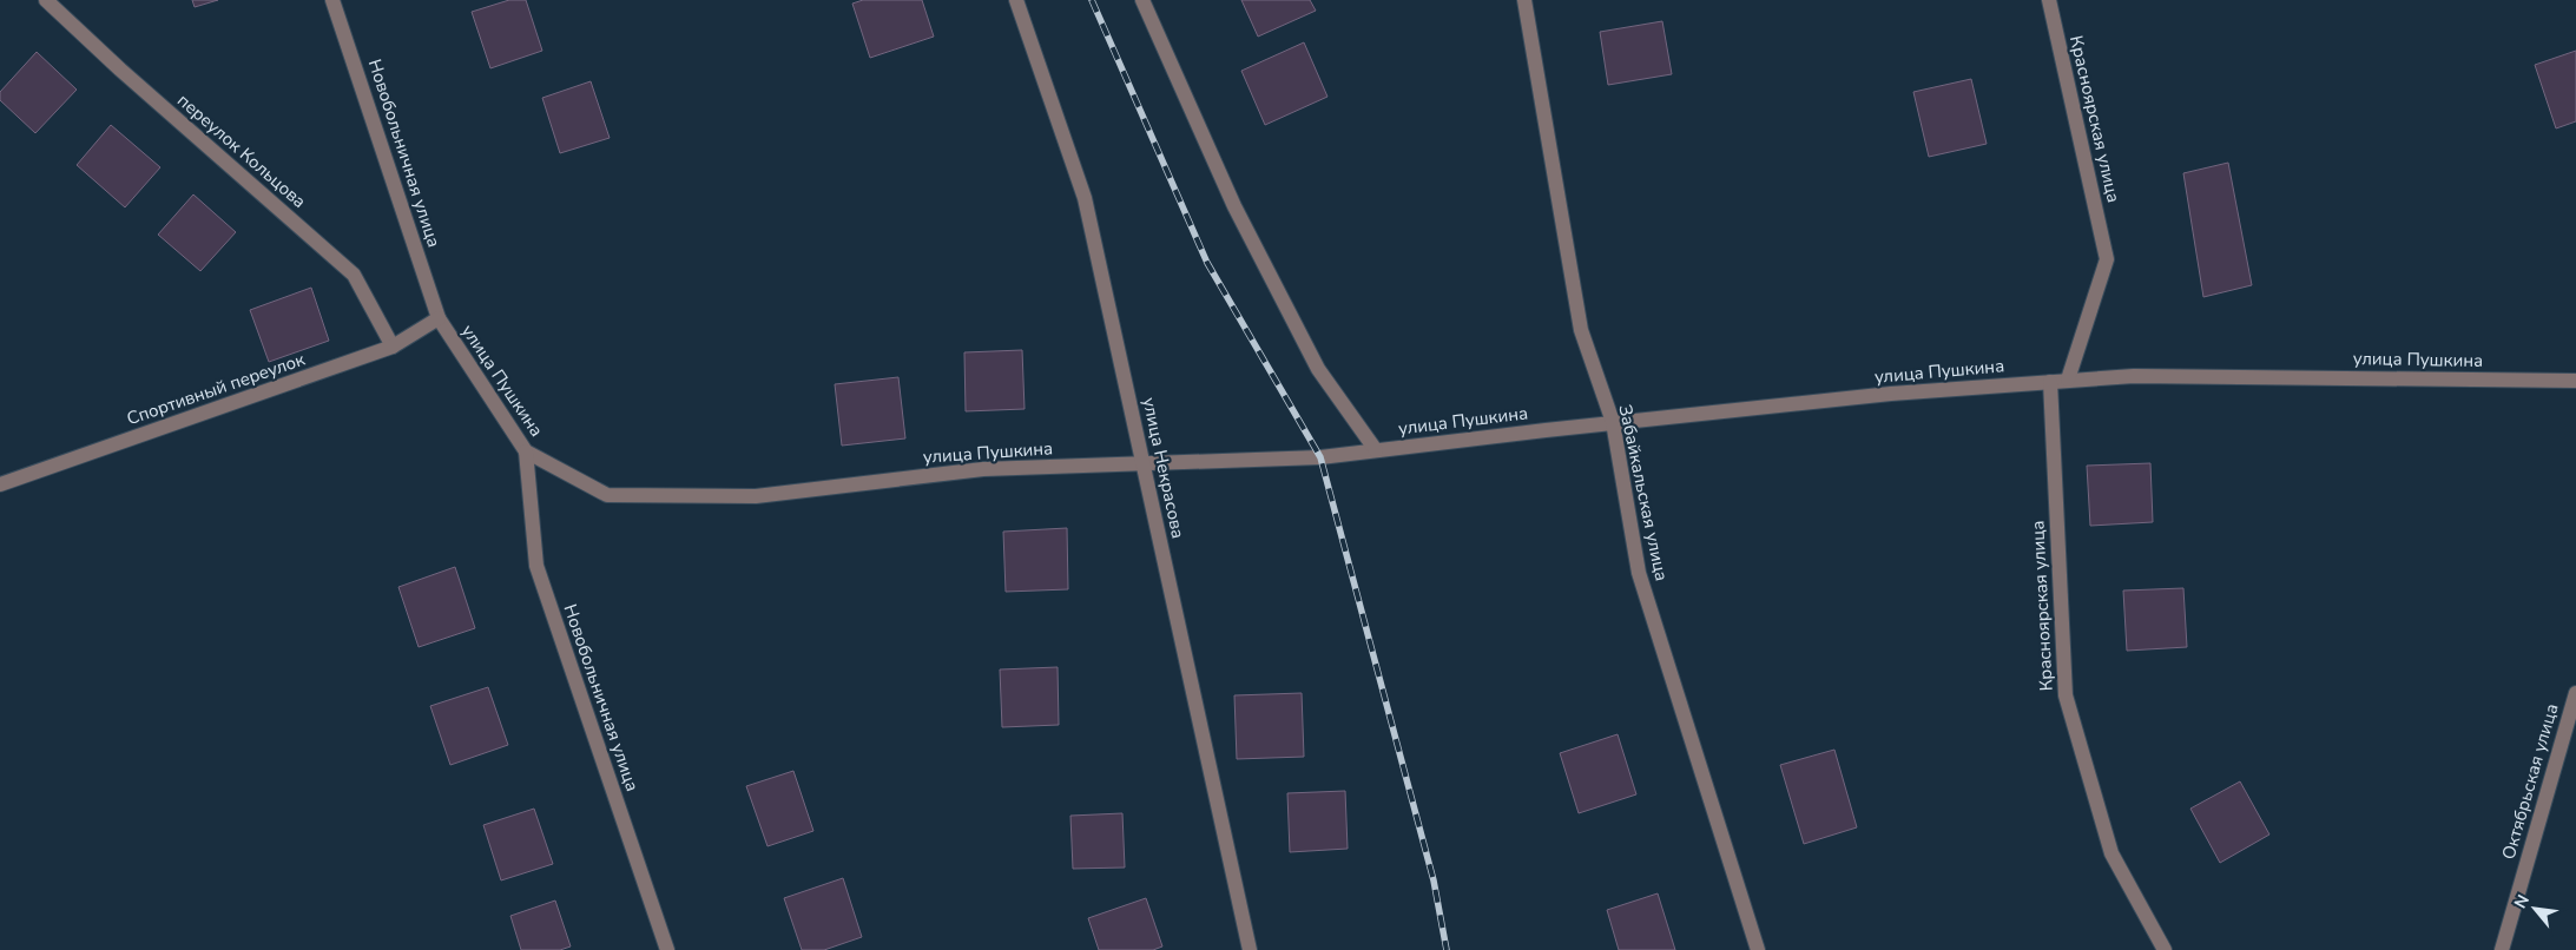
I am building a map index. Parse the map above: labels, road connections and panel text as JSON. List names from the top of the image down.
{
  "streets": {
    "street": [
      "Красноярская улица",
      "переулок Кольцова",
      "Новобольничная улица",
      "улица Пушкина",
      "Спортивный переулок",
      "улица Некрасова",
      "Забайкальская улица",
      "Октябрьская улица"
    ]
  },
  "crossings": [
    ["Красноярская улица", "улица Пушкина"],
    ["переулок Кольцова", "Спортивный переулок"],
    ["Новобольничная улица", "улица Пушкина"],
    ["Новобольничная улица", "Спортивный переулок"],
    ["улица Пушкина", "Спортивный переулок"],
    ["улица Пушкина", "улица Некрасова"],
    ["улица Пушкина", "Забайкальская улица"]
  ],
  "north": "top left"
}
